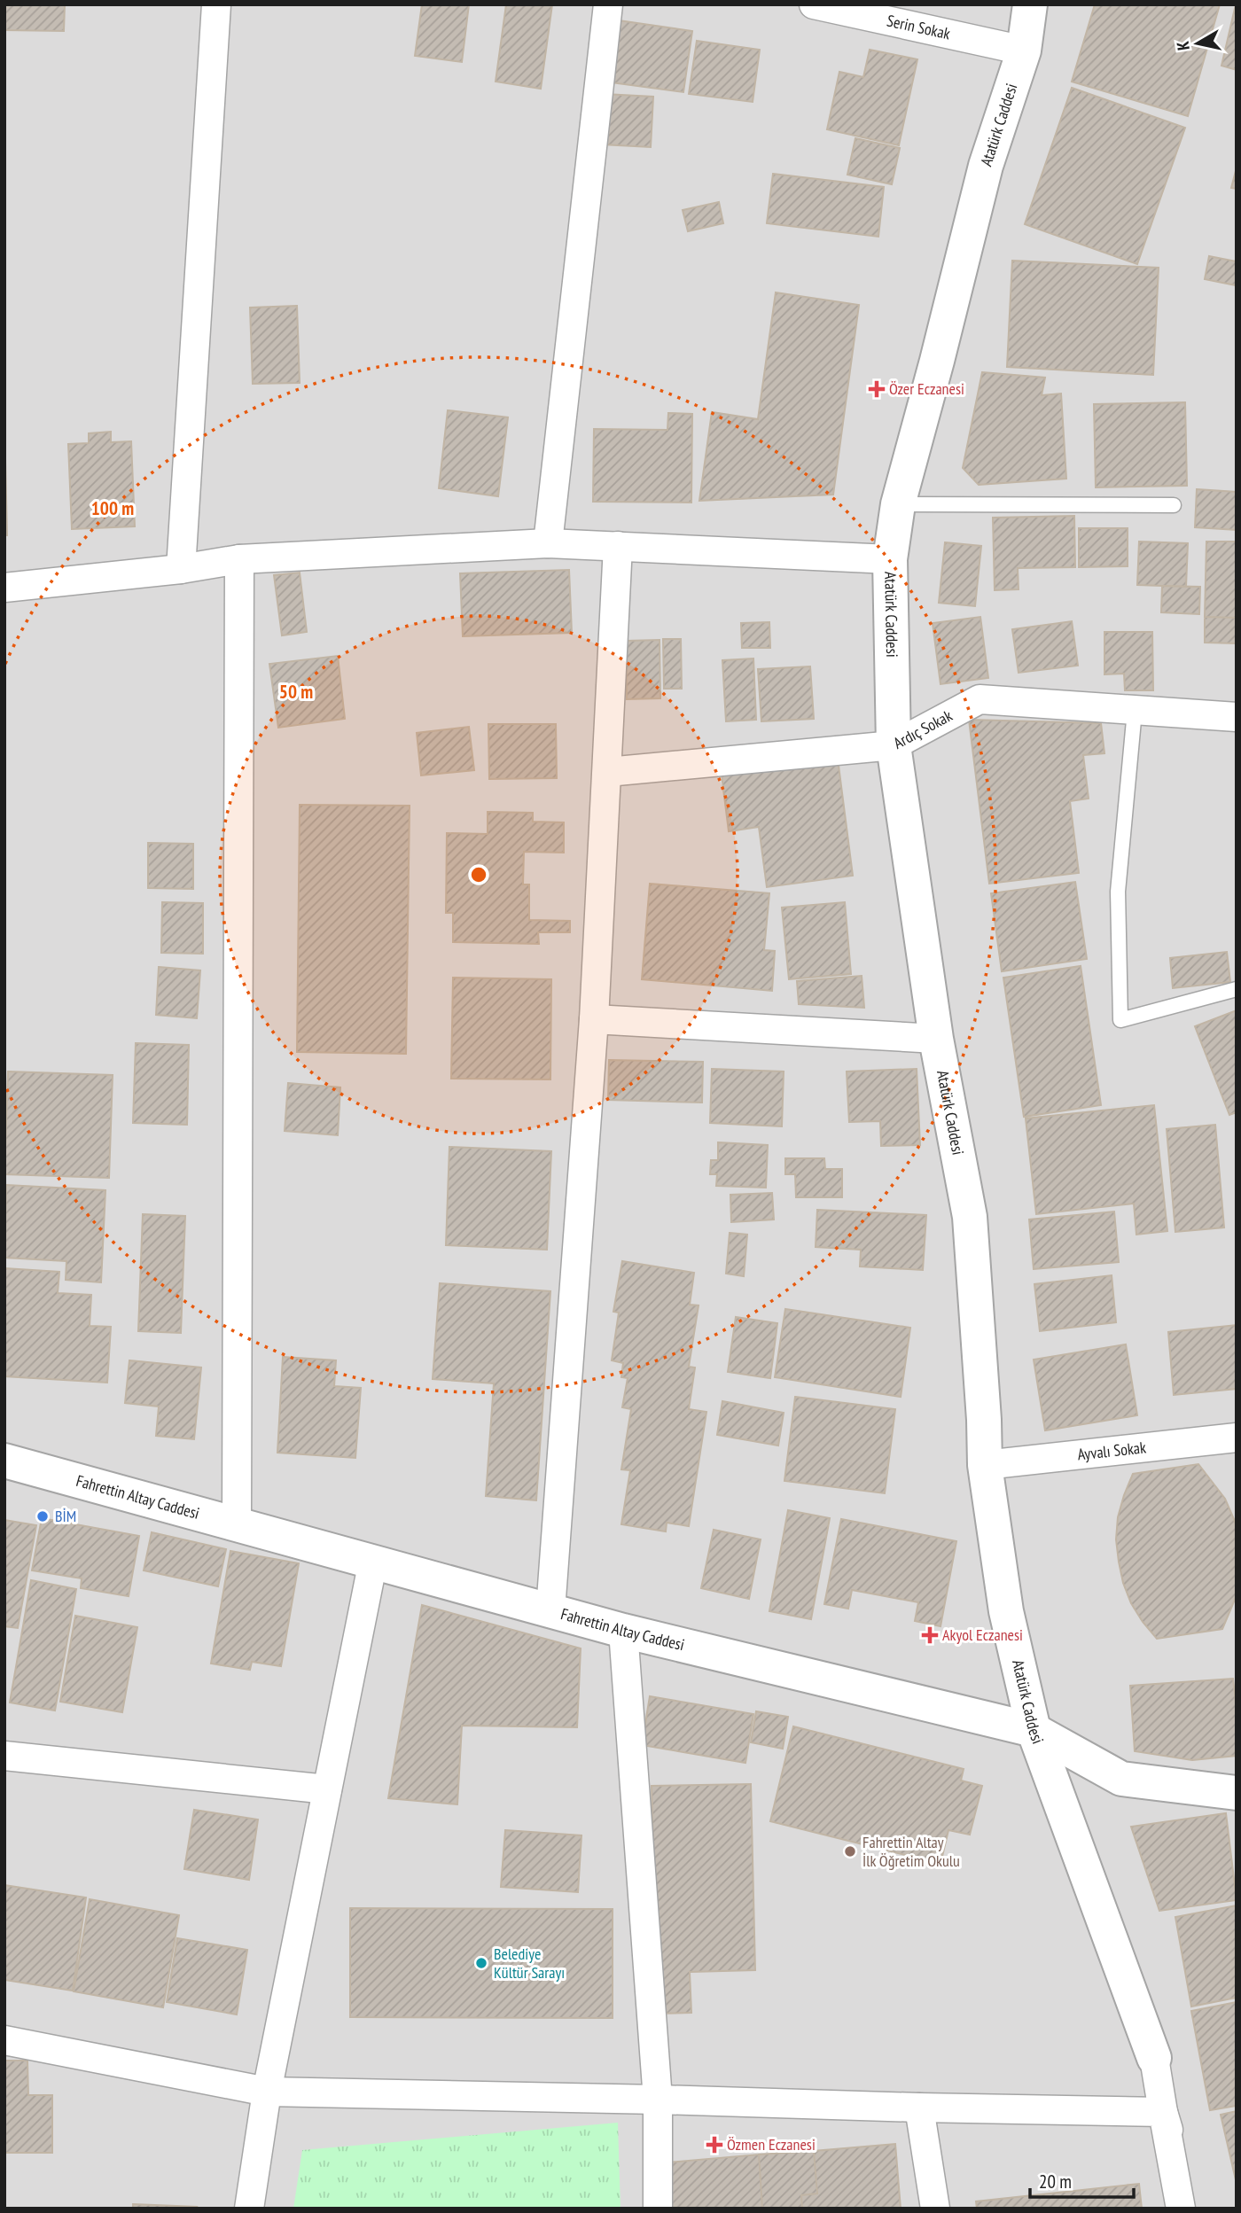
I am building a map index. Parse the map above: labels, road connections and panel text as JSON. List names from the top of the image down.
{
  "streets": {
    "street": [
      "Serin Sokak",
      "Atatürk Caddesi",
      "Ardıç Sokak",
      "Ayvalı Sokak",
      "Fahrettin Altay Caddesi"
    ]
  },
  "crossings": [
    ["Serin Sokak", "Atatürk Caddesi"],
    ["Atatürk Caddesi", "Ardıç Sokak"],
    ["Atatürk Caddesi", "Ayvalı Sokak"],
    ["Atatürk Caddesi", "Fahrettin Altay Caddesi"]
  ],
  "places": {
    "health": ["Özer Eczanesi", "Akyol Eczanesi", "Özmen Eczanesi"],
    "other": ["BİM", "Fahrettin Altay İlk Öğretim Okulu", "Belediye Kültür Sarayı"]
  },
  "scale_bar": "20 m",
  "north": "left",
  "rings": ["100 m", "50 m"]
}
